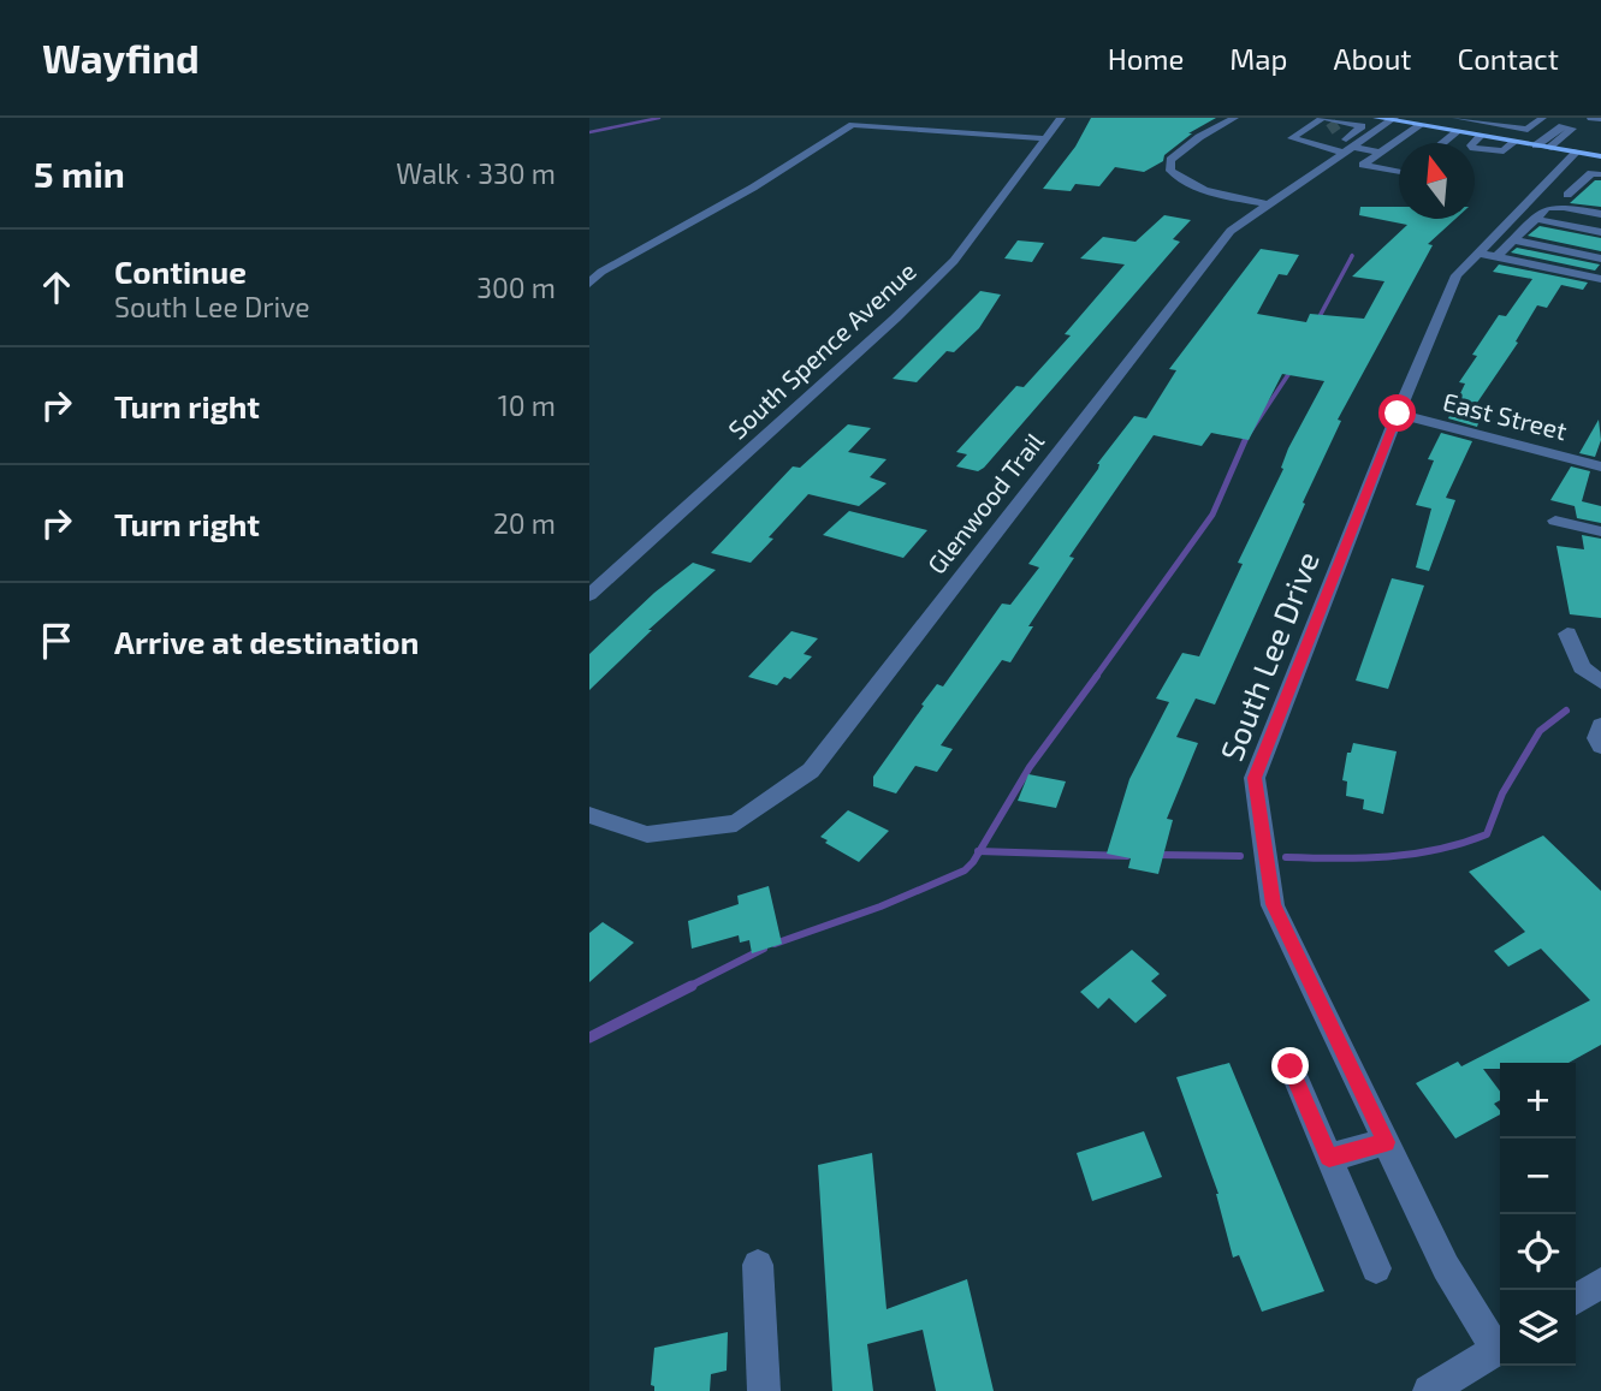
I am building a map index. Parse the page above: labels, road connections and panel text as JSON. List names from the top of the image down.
{
  "streets": {
    "street": [
      "South Spence Avenue",
      "East Street",
      "Glenwood Trail",
      "South Lee Drive"
    ]
  },
  "crossings": [
    ["East Street", "South Lee Drive"]
  ],
  "north": "top",
  "page": {
    "header": "Wayfind",
    "nav": [
      "Home",
      "Map",
      "About",
      "Contact"
    ],
    "heading": ["5 min", "Walk · 330 m"],
    "list": [
      ["Continue", "South Lee Drive", "300 m"],
      ["Turn right", "10 m"],
      ["Turn right", "20 m"],
      "Arrive at destination"
    ],
    "map_buttons": ["+", "−"]
  }
}
